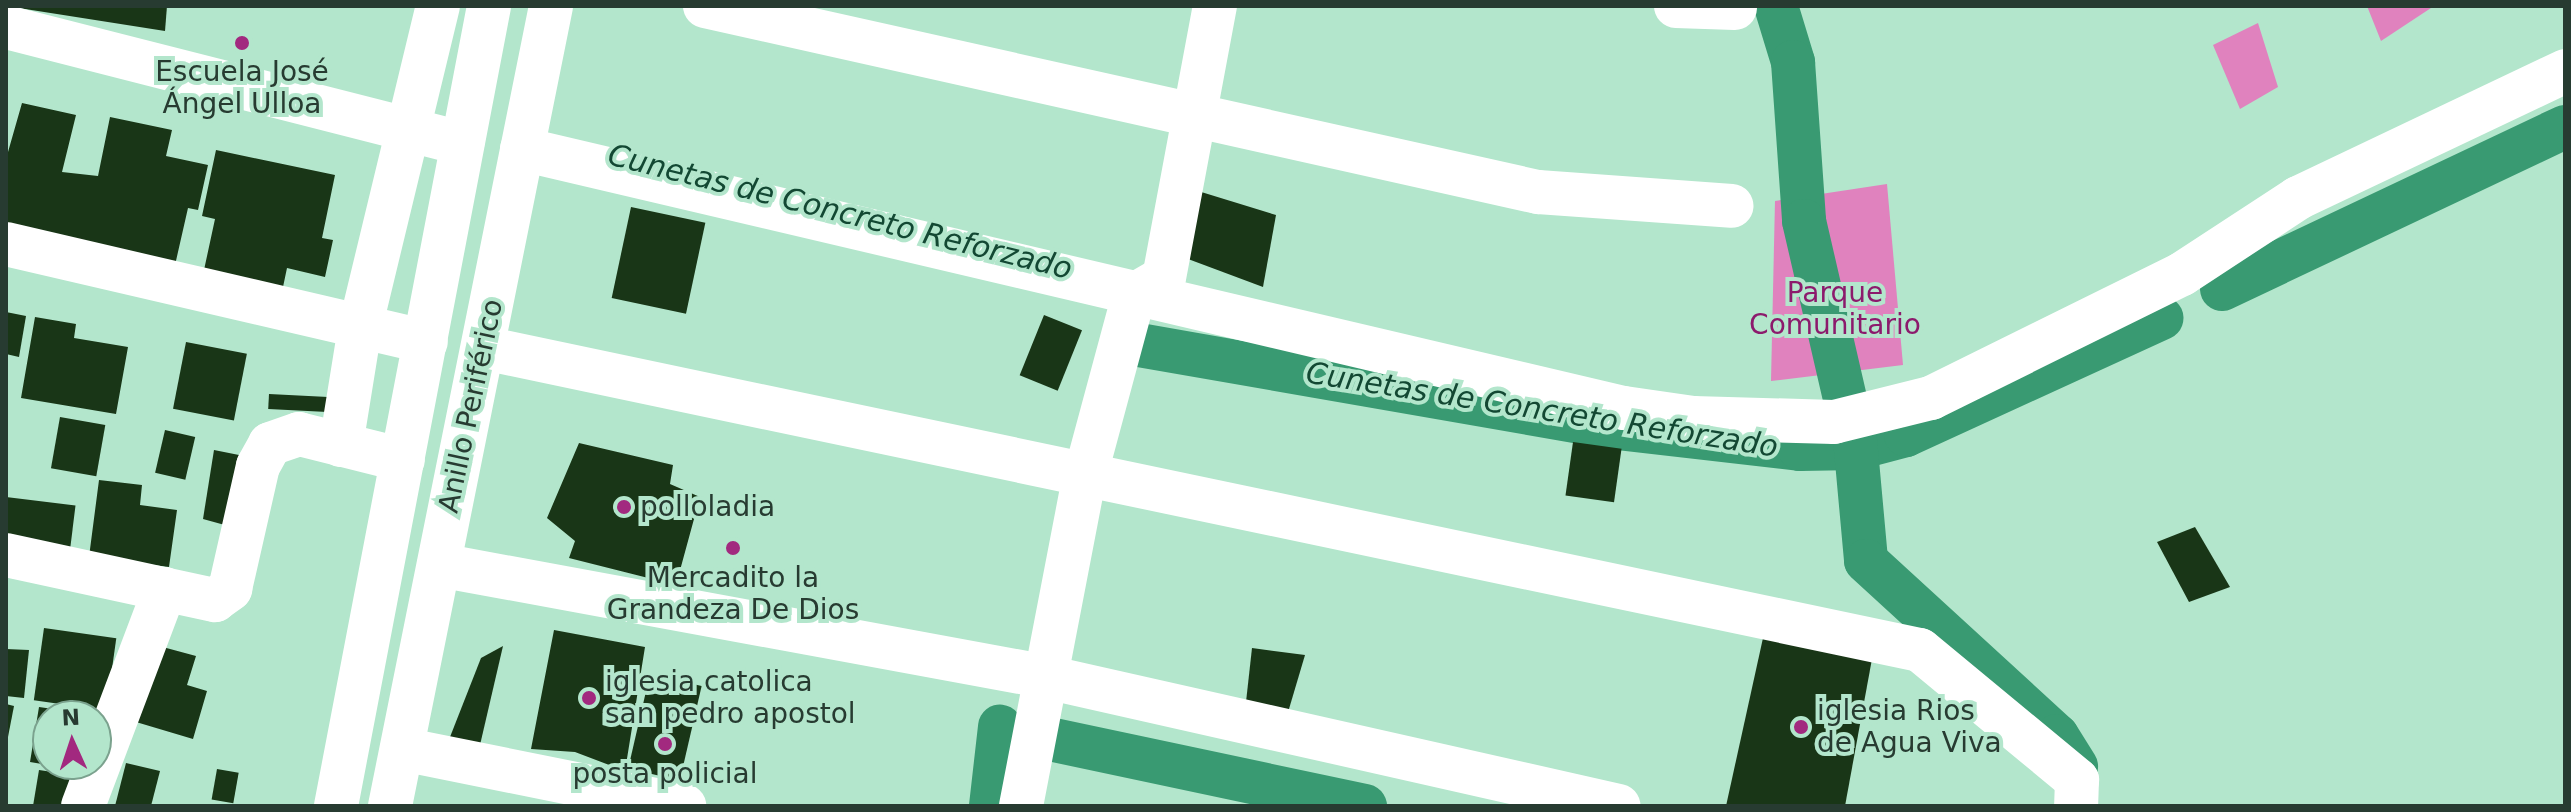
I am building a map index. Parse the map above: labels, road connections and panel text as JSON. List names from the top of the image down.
{
  "streets": {
    "main road": ["Anillo Periférico"]
  },
  "water": ["Cunetas de Concreto Reforzado"],
  "parks": ["Parque Comunitario"],
  "places": [
    "Escuela José Ángel Ulloa",
    "polloladia",
    "Mercadito la Grandeza De Dios",
    "iglesia catolica san pedro apostol",
    "iglesia Rios de Agua Viva",
    "posta policial"
  ],
  "north": "top"
}
